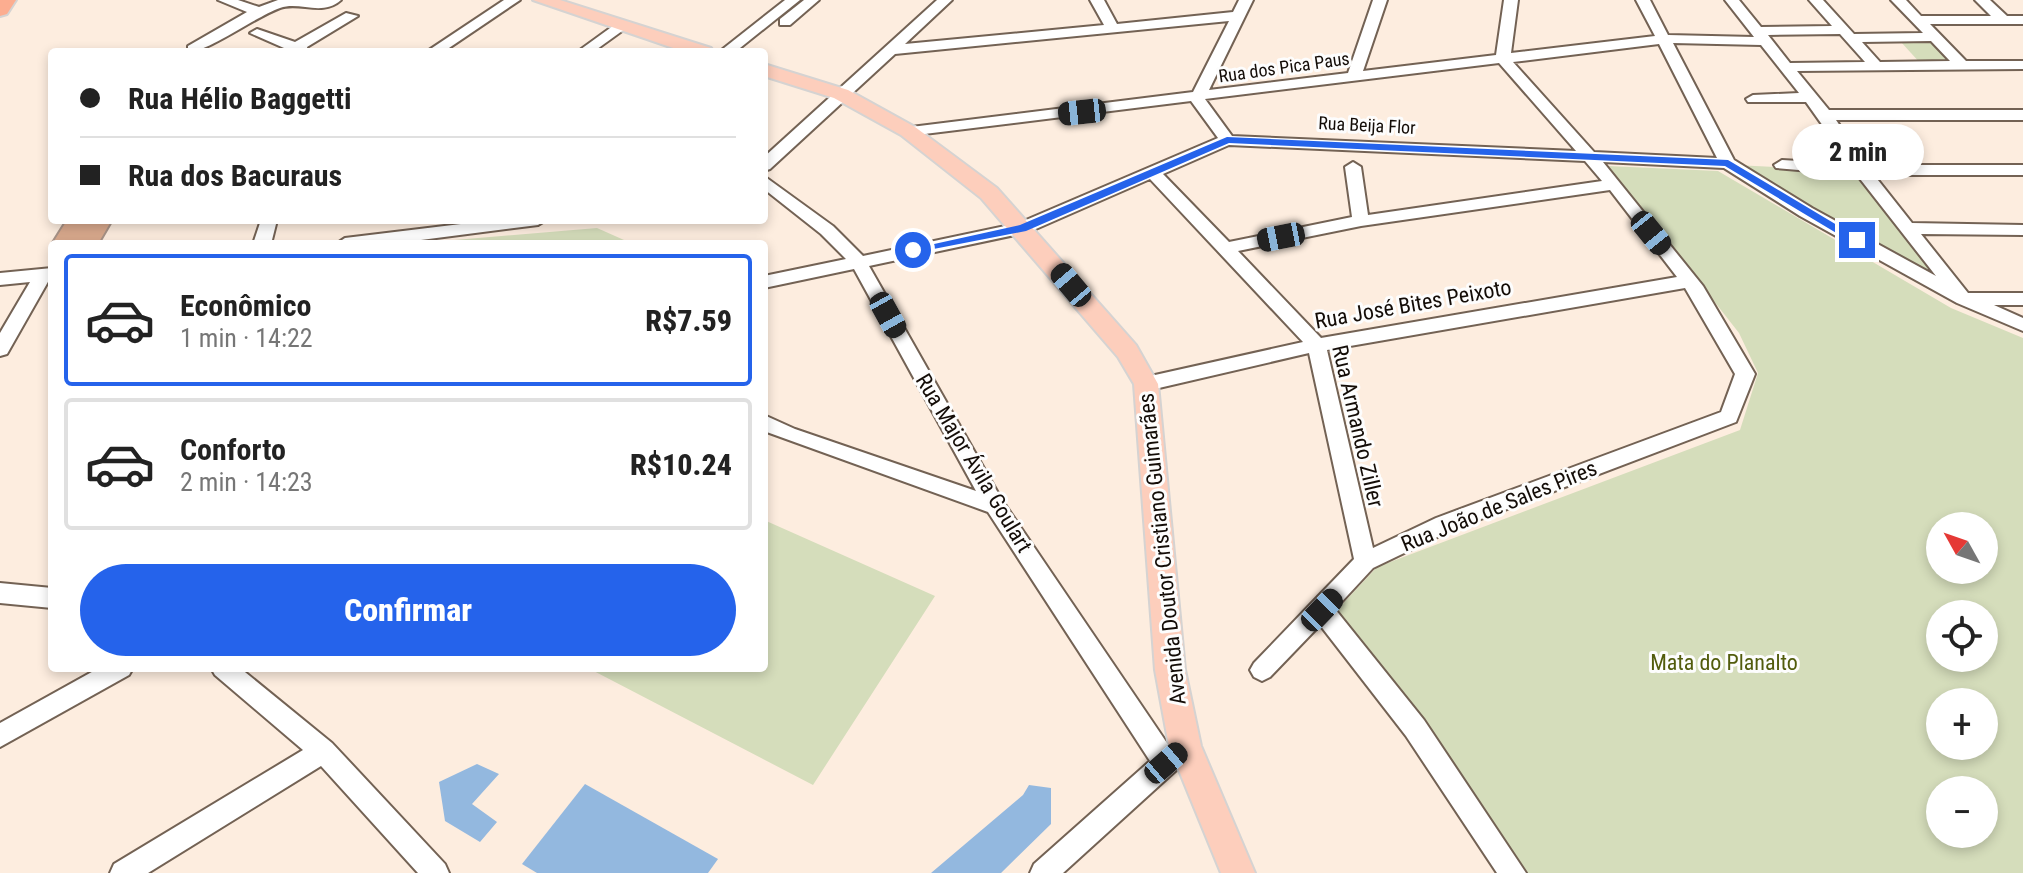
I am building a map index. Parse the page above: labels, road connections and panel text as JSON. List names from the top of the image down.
{
  "streets": {
    "main road": ["Avenida Doutor Cristiano Guimarães"],
    "street": [
      "Rua dos Pica Paus",
      "Rua Beija Flor",
      "Rua José Bites Peixoto",
      "Rua Armando Ziller",
      "Rua Major Ávila Goulart",
      "Rua João de Sales Pires"
    ]
  },
  "crossings": [
    ["Rua dos Pica Paus", "Avenida Doutor Cristiano Guimarães"],
    ["Rua Beija Flor", "Rua Armando Ziller"],
    ["Rua Beija Flor", "Rua Major Ávila Goulart"],
    ["Rua Beija Flor", "Avenida Doutor Cristiano Guimarães"],
    ["Rua José Bites Peixoto", "Rua Armando Ziller"],
    ["Rua José Bites Peixoto", "Rua João de Sales Pires"],
    ["Rua José Bites Peixoto", "Avenida Doutor Cristiano Guimarães"],
    ["Rua Armando Ziller", "Rua João de Sales Pires"],
    ["Rua Major Ávila Goulart", "Avenida Doutor Cristiano Guimarães"]
  ],
  "parks": ["Mata do Planalto"],
  "north": "top left",
  "page": {
    "banner": ["Rua Hélio Baggetti", "Rua dos Bacuraus"],
    "bubble": "2 min",
    "list": [
      {
        "name": "Econômico",
        "note": "1 min · 14:22",
        "value": "R$7.59"
      },
      {
        "name": "Conforto",
        "note": "2 min · 14:23",
        "value": "R$10.24"
      }
    ],
    "map_buttons": ["+", "−"],
    "buttons": "Confirmar"
  }
}
